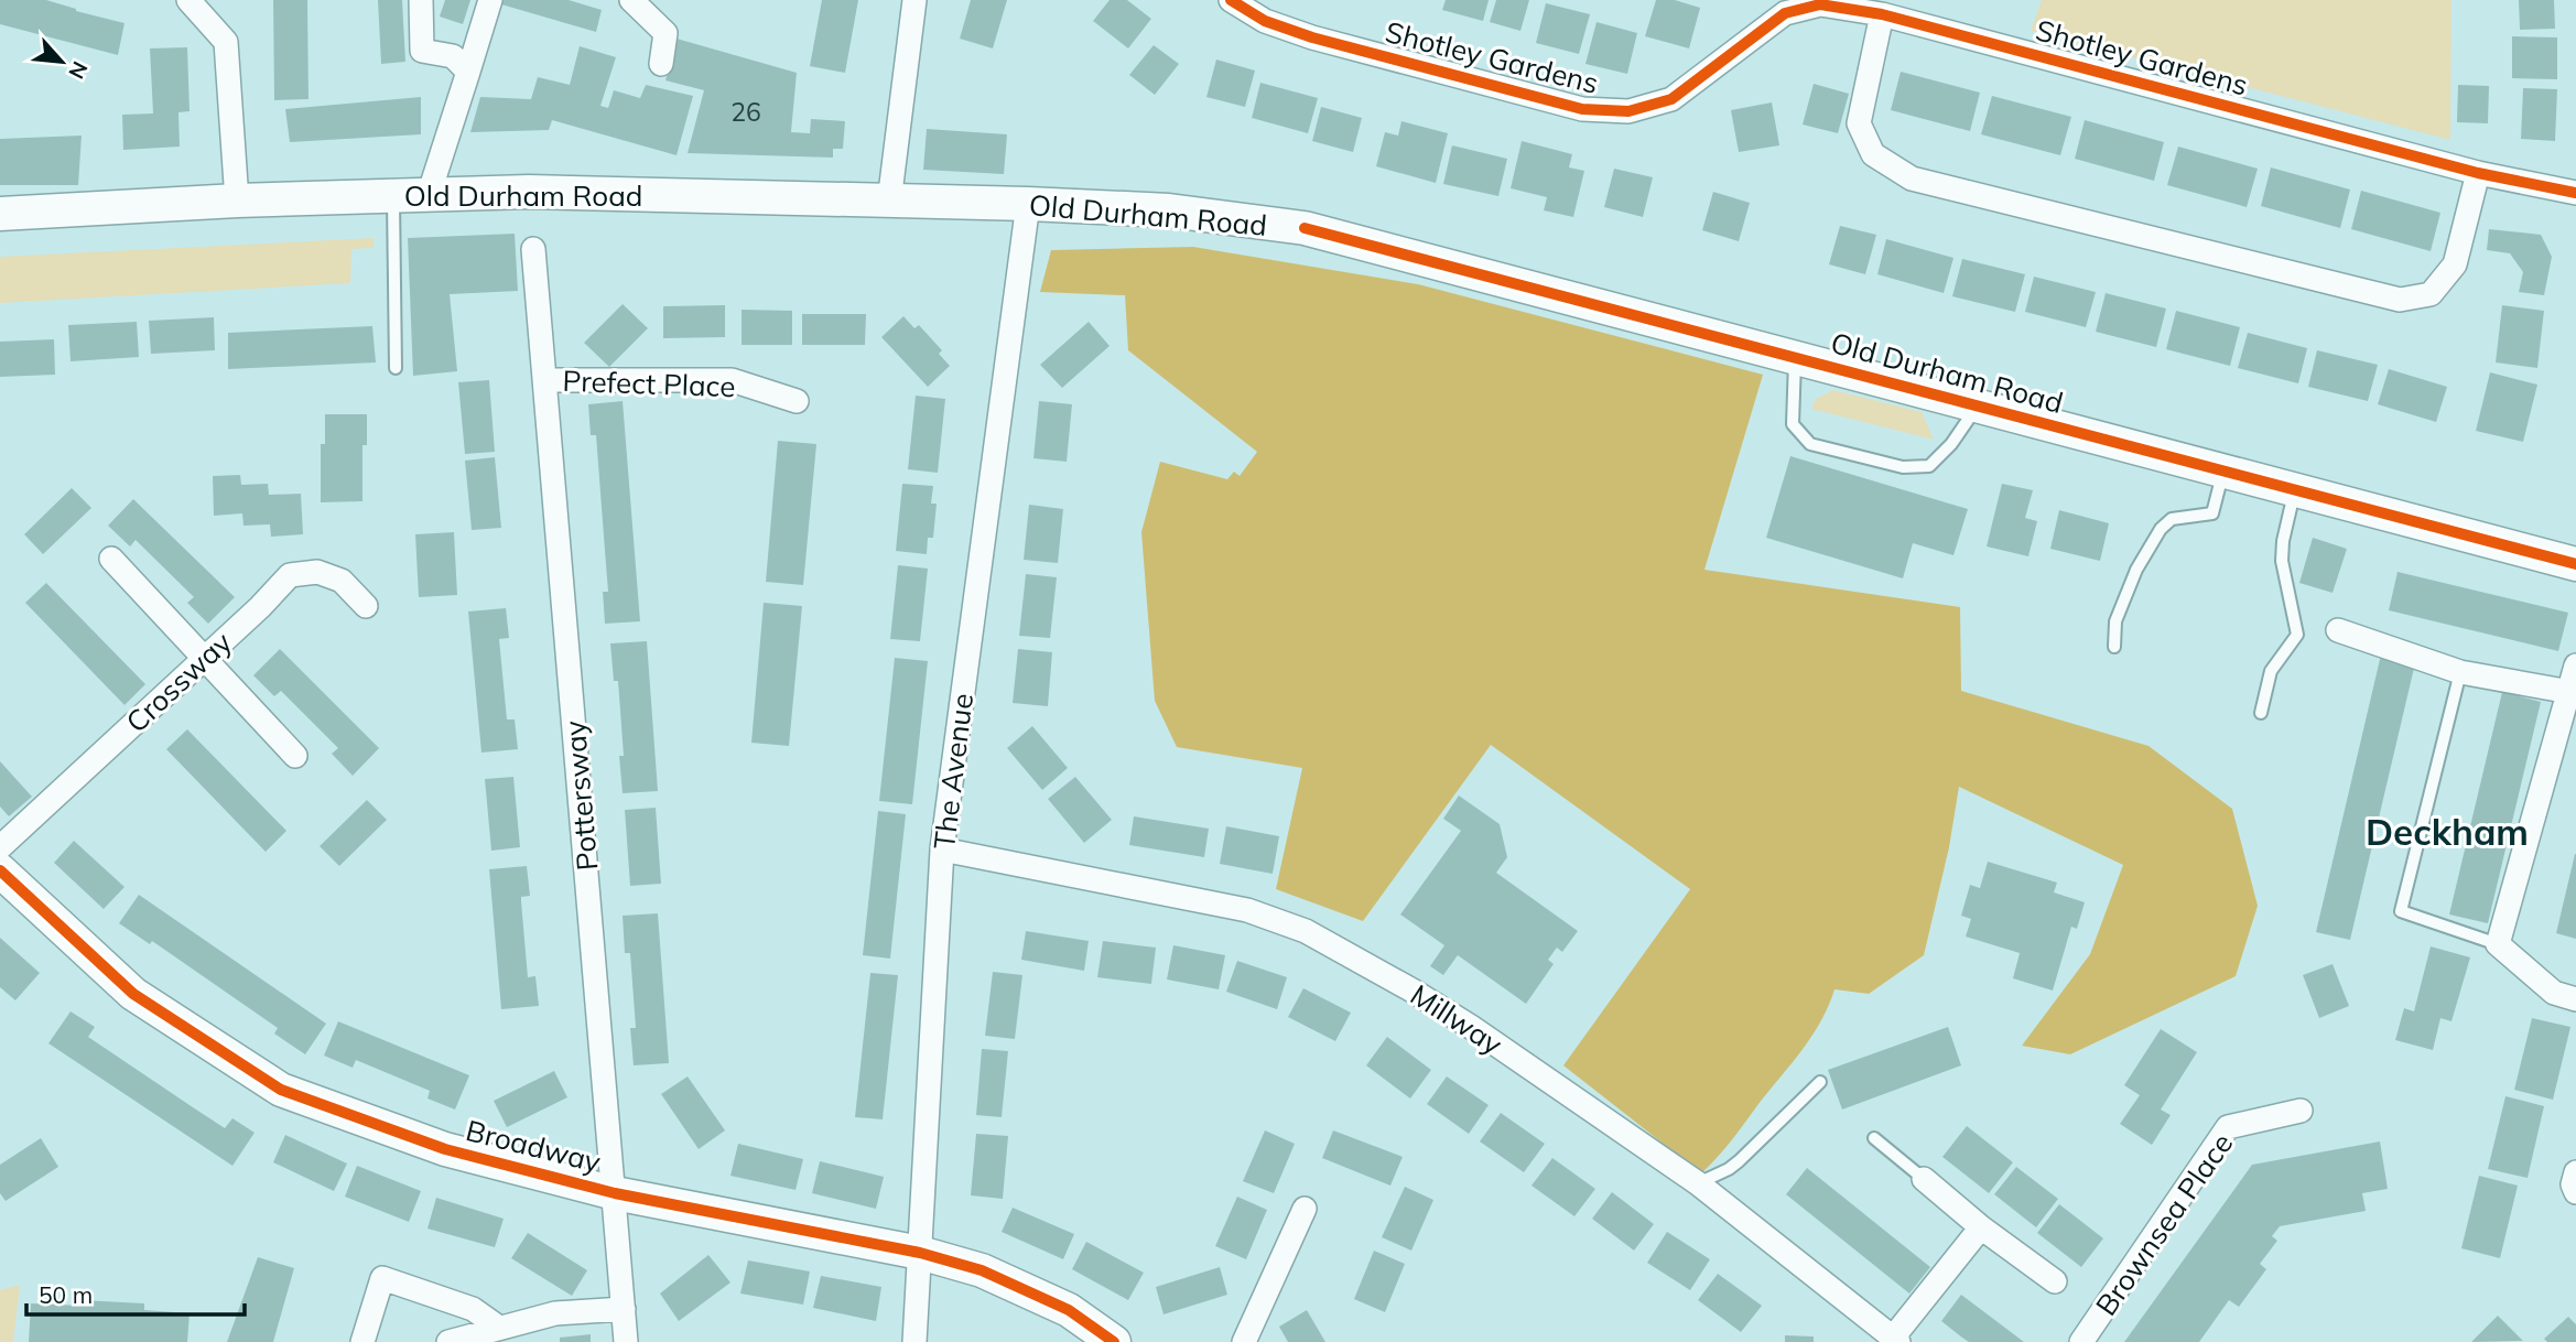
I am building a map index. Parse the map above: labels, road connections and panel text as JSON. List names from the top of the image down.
{
  "streets": {
    "main road": ["Old Durham Road", "Broadway"],
    "street": [
      "Shotley Gardens",
      "Prefect Place",
      "Crossway",
      "The Avenue",
      "Pottersway",
      "Millway",
      "Brownsea Place"
    ]
  },
  "crossings": [
    ["Old Durham Road", "The Avenue"],
    ["Prefect Place", "Pottersway"],
    ["The Avenue", "Millway"],
    ["The Avenue", "Broadway"],
    ["Pottersway", "Broadway"]
  ],
  "districts": ["Deckham"],
  "house_numbers": ["26"],
  "scale_bar": "50 m",
  "north": "bottom right"
}
